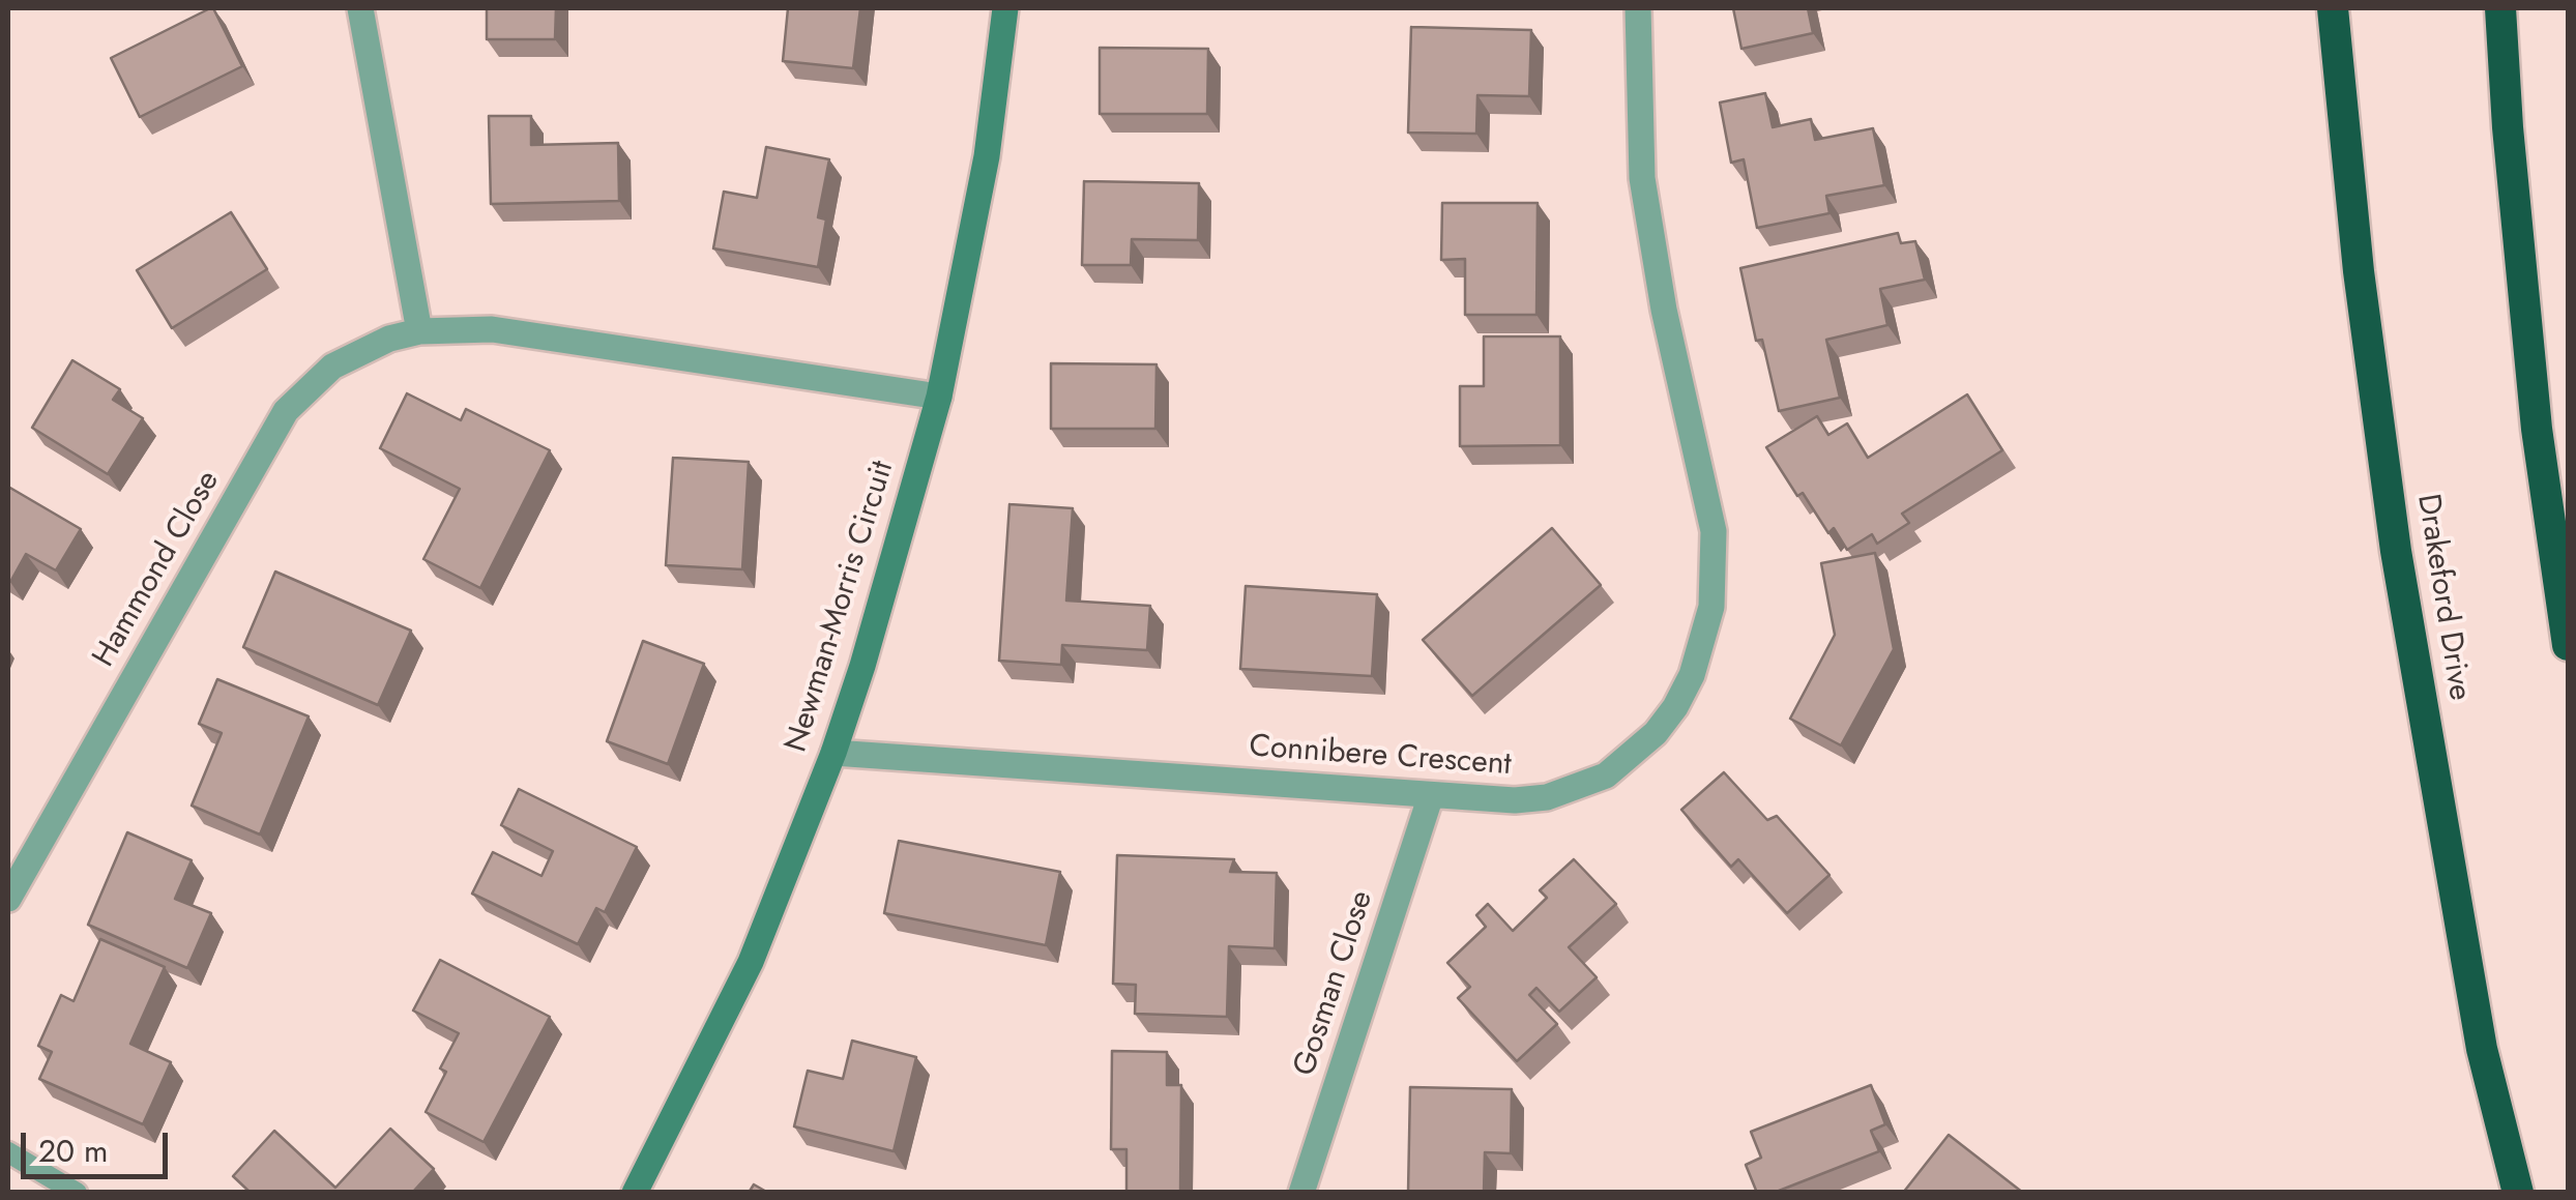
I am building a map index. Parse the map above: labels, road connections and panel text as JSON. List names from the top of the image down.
{
  "streets": {
    "highway": ["Drakeford Drive"],
    "street": [
      "Hammond Close",
      "Newman-Morris Circuit",
      "Connibere Crescent",
      "Gosman Close"
    ]
  },
  "crossings": [
    ["Hammond Close", "Newman-Morris Circuit"],
    ["Newman-Morris Circuit", "Connibere Crescent"],
    ["Connibere Crescent", "Gosman Close"]
  ],
  "scale_bar": "20 m"
}
